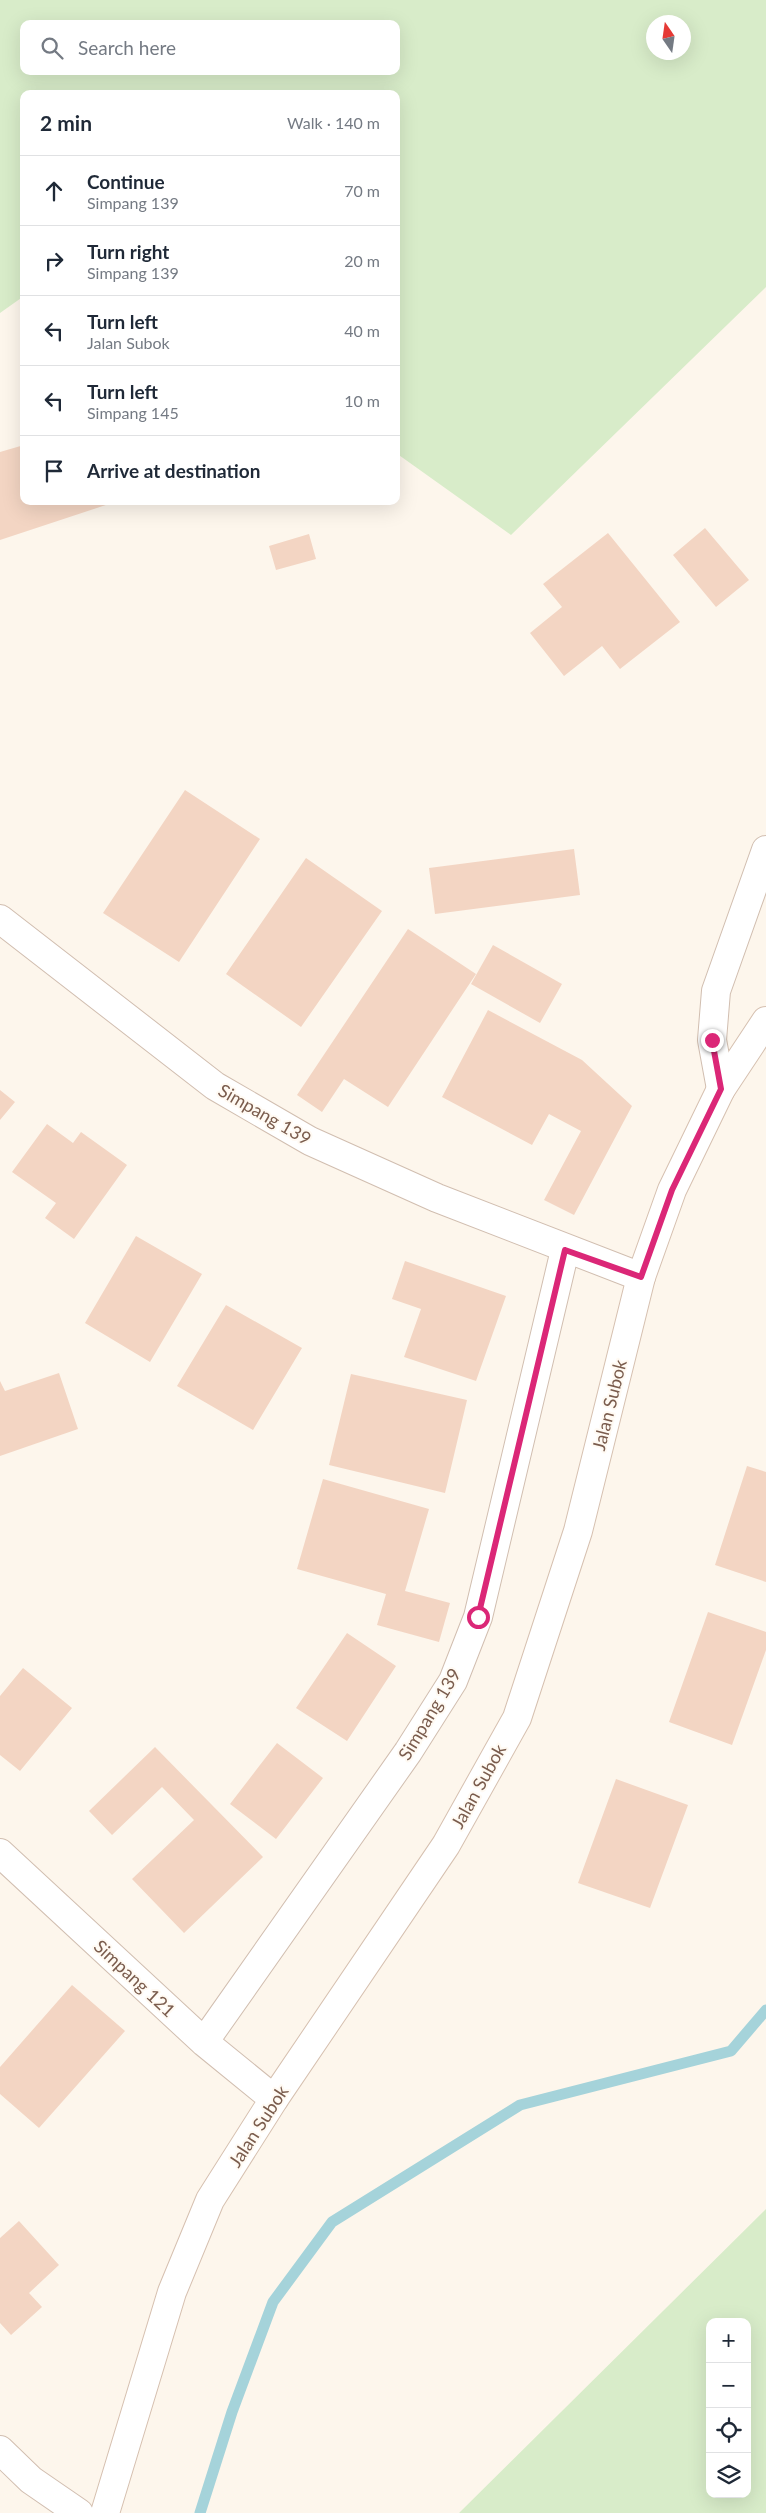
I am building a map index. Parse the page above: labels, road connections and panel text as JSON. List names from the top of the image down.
{
  "streets": {
    "street": ["Simpang 139", "Jalan Subok", "Simpang 121"]
  },
  "crossings": [
    ["Simpang 139", "Jalan Subok"],
    ["Simpang 139", "Simpang 121"],
    ["Jalan Subok", "Simpang 121"]
  ],
  "north": "top",
  "page": {
    "search": "Search here",
    "heading": ["2 min", "Walk · 140 m"],
    "list": [
      ["Continue", "Simpang 139", "70 m"],
      ["Turn right", "Simpang 139", "20 m"],
      ["Turn left", "Jalan Subok", "40 m"],
      ["Turn left", "Simpang 145", "10 m"],
      "Arrive at destination"
    ],
    "map_buttons": ["+", "−"]
  }
}
